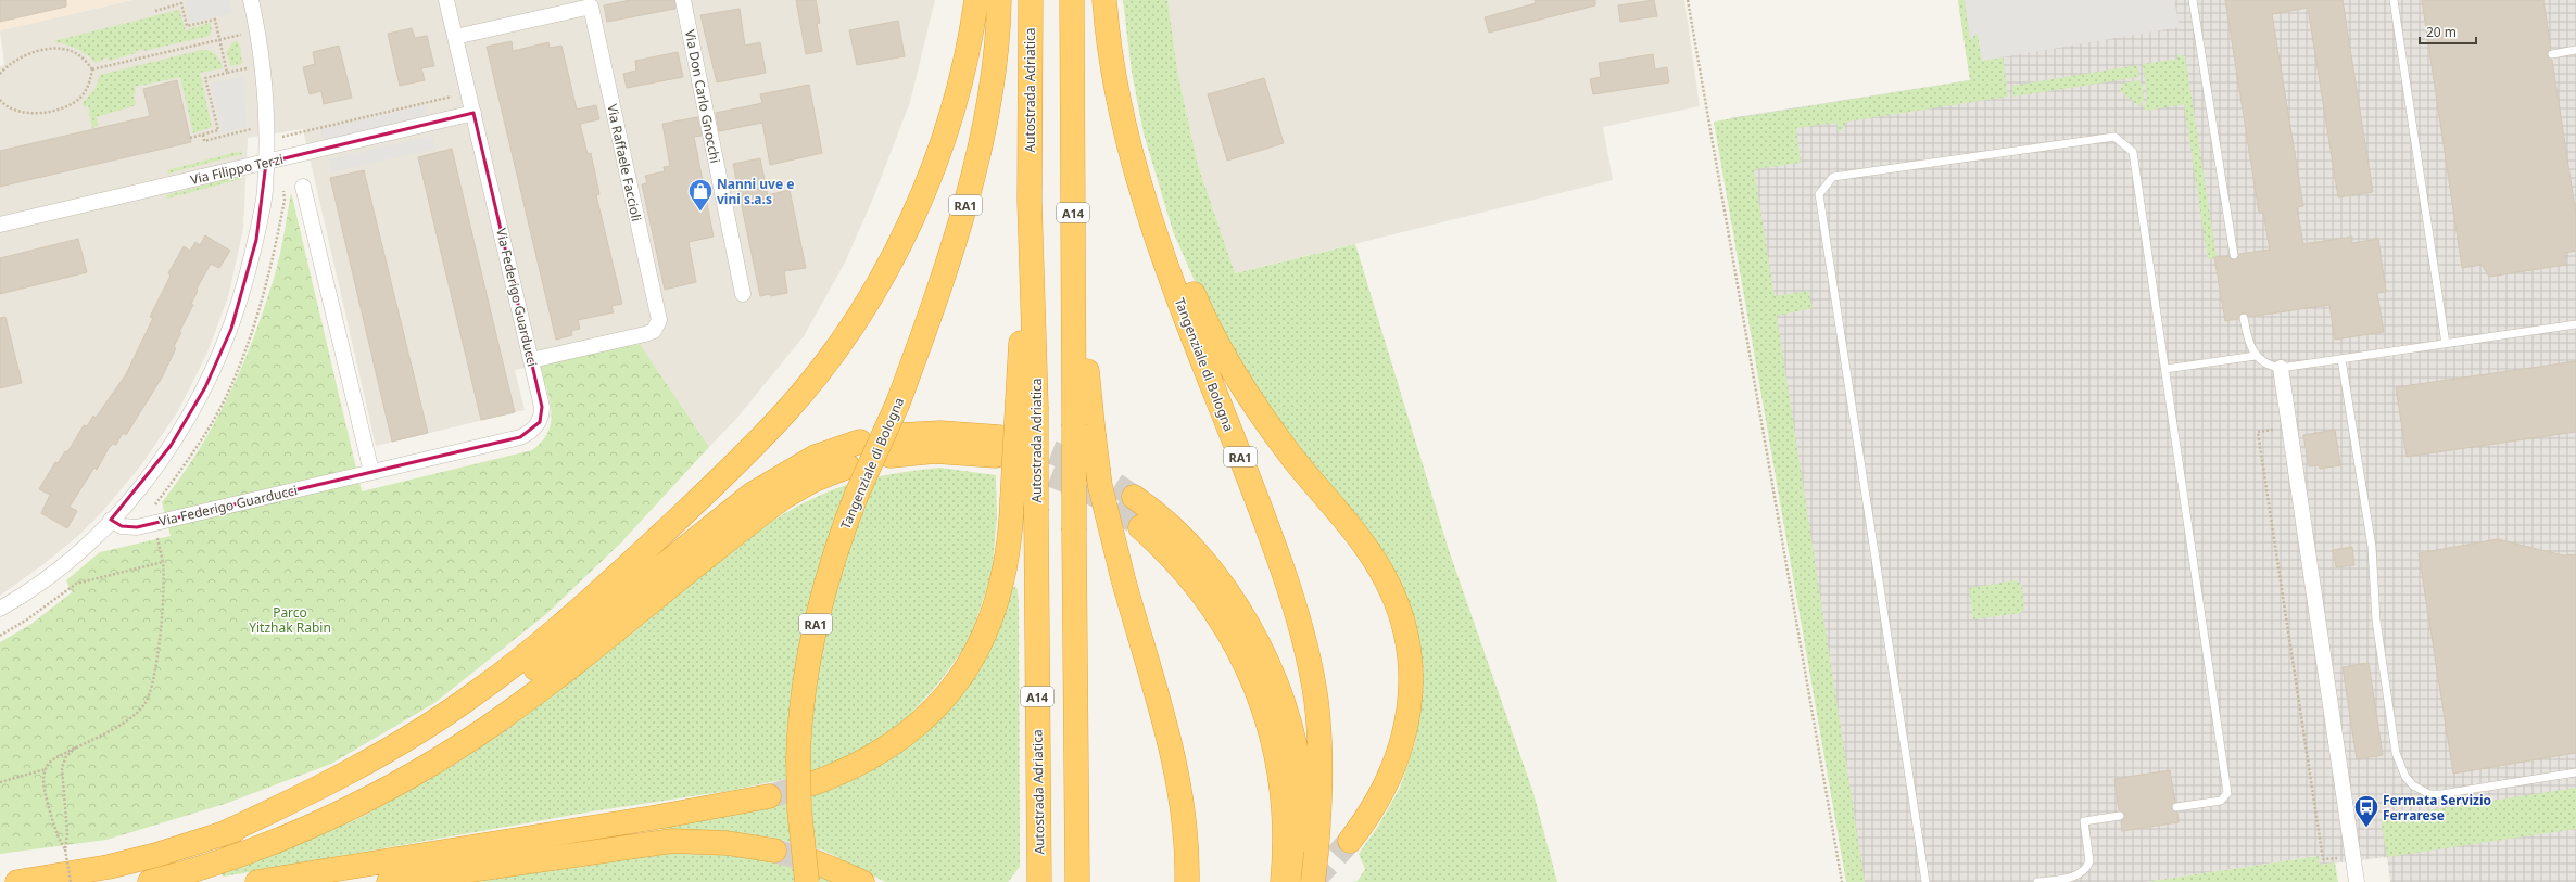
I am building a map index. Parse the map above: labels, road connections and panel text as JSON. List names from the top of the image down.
{
  "streets": {
    "highway": [
      "Autostrada Adriatica",
      "RA1",
      "A14",
      "Tangenziale di Bologna"
    ],
    "street": [
      "Via Don Carlo Gnocchi",
      "Via Raffaele Faccioli",
      "Via Filippo Terzi",
      "Via Federigo Guarducci"
    ]
  },
  "crossings": [
    ["Via Raffaele Faccioli", "Via Federigo Guarducci"],
    ["Via Filippo Terzi", "Via Federigo Guarducci"]
  ],
  "parks": ["Parco Yitzhak Rabin"],
  "places": {
    "shop": ["Nanni uve e vini s.a.s"],
    "bus stop": ["Fermata Servizio Ferrarese"]
  },
  "scale_bar": "20 m"
}
